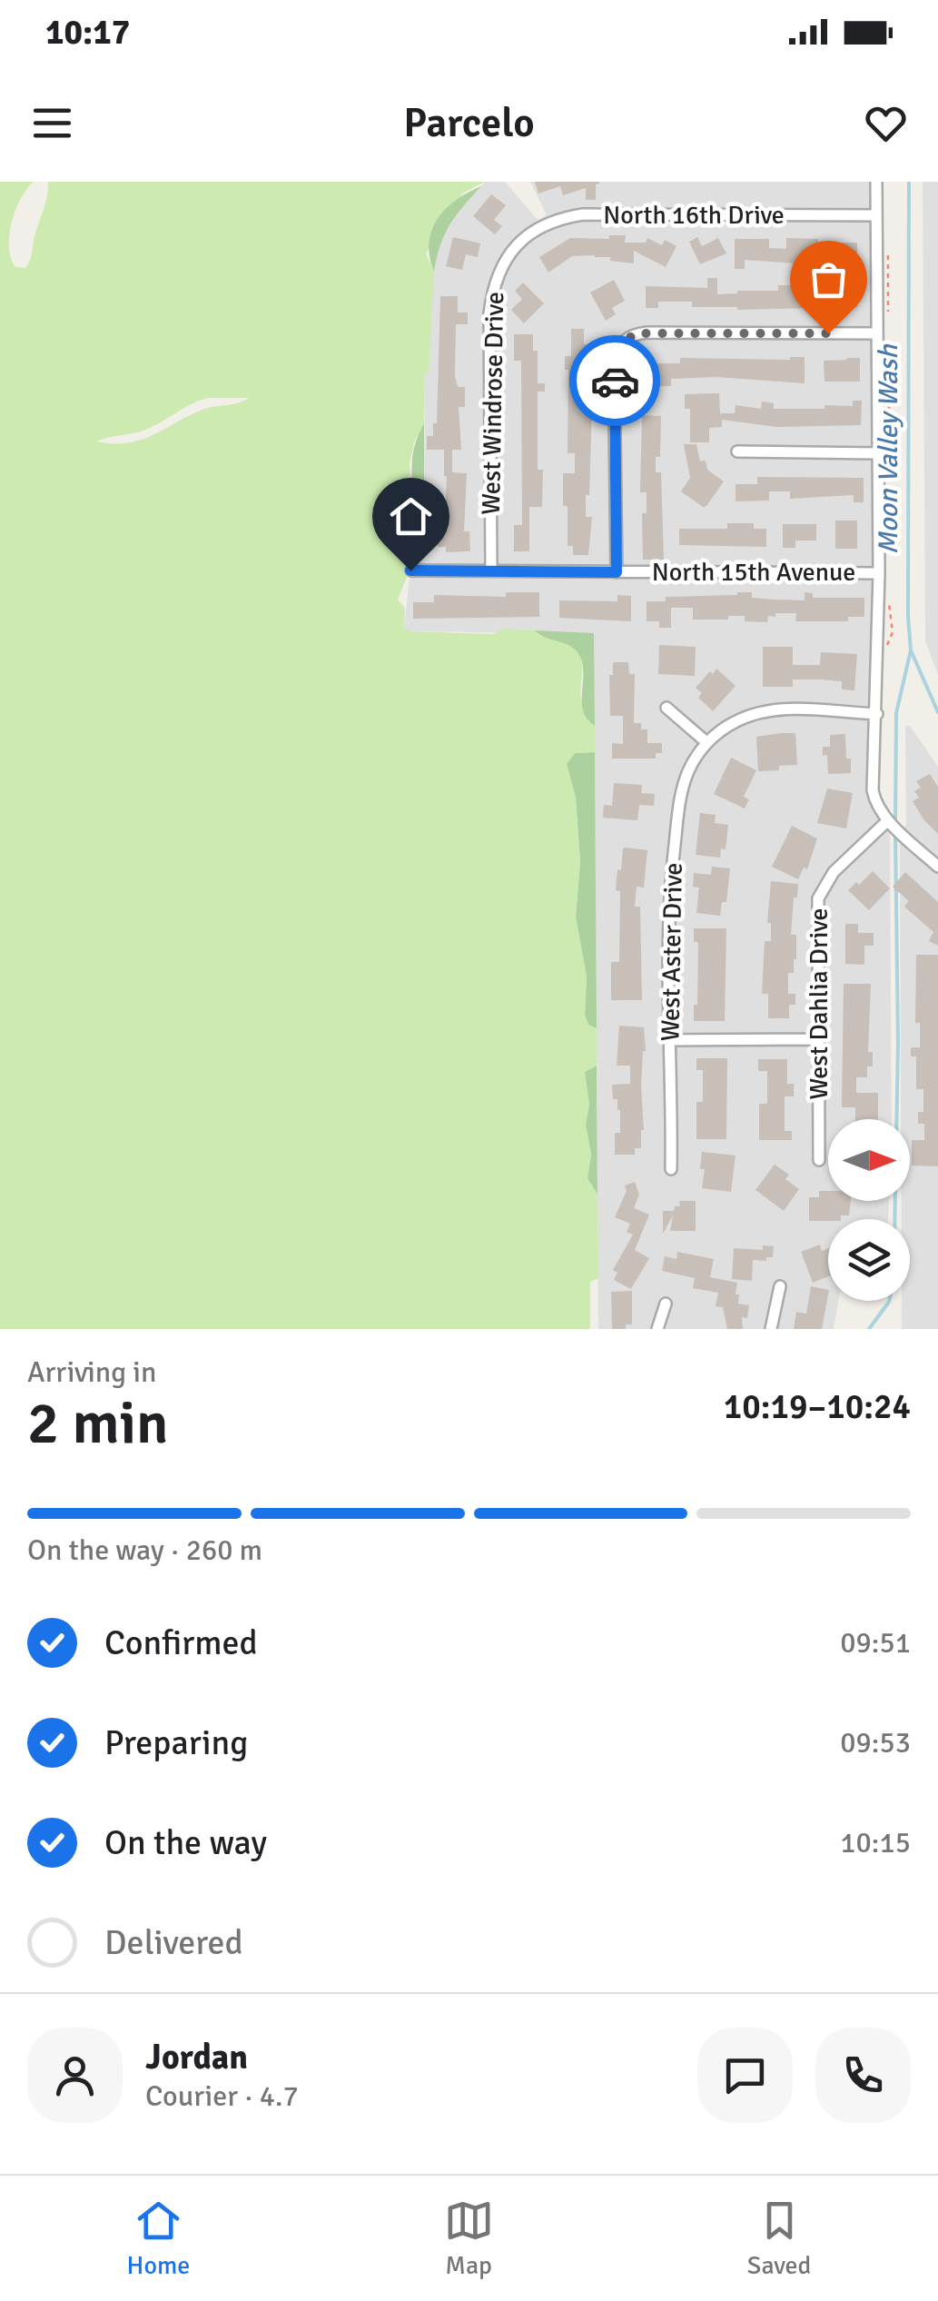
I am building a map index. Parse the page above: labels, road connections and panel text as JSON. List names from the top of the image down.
{
  "streets": {
    "street": [
      "North 16th Drive",
      "West Windrose Drive",
      "North 15th Avenue",
      "West Aster Drive",
      "West Dahlia Drive"
    ]
  },
  "crossings": [
    ["North 16th Drive", "West Windrose Drive"],
    ["West Windrose Drive", "North 15th Avenue"]
  ],
  "water": ["Moon Valley Wash"],
  "north": "right",
  "page": {
    "status": "10:17",
    "header": "Parcelo",
    "heading": ["2 min", "Arriving in", "10:19–10:24"],
    "panel": ["Jordan", "Courier · 4.7"],
    "bar": "On the way · 260 m",
    "list": [
      ["Confirmed", "09:51"],
      ["Preparing", "09:53"],
      ["On the way", "10:15"],
      "Delivered"
    ],
    "tabs": ["Home", "Map", "Saved"]
  }
}
